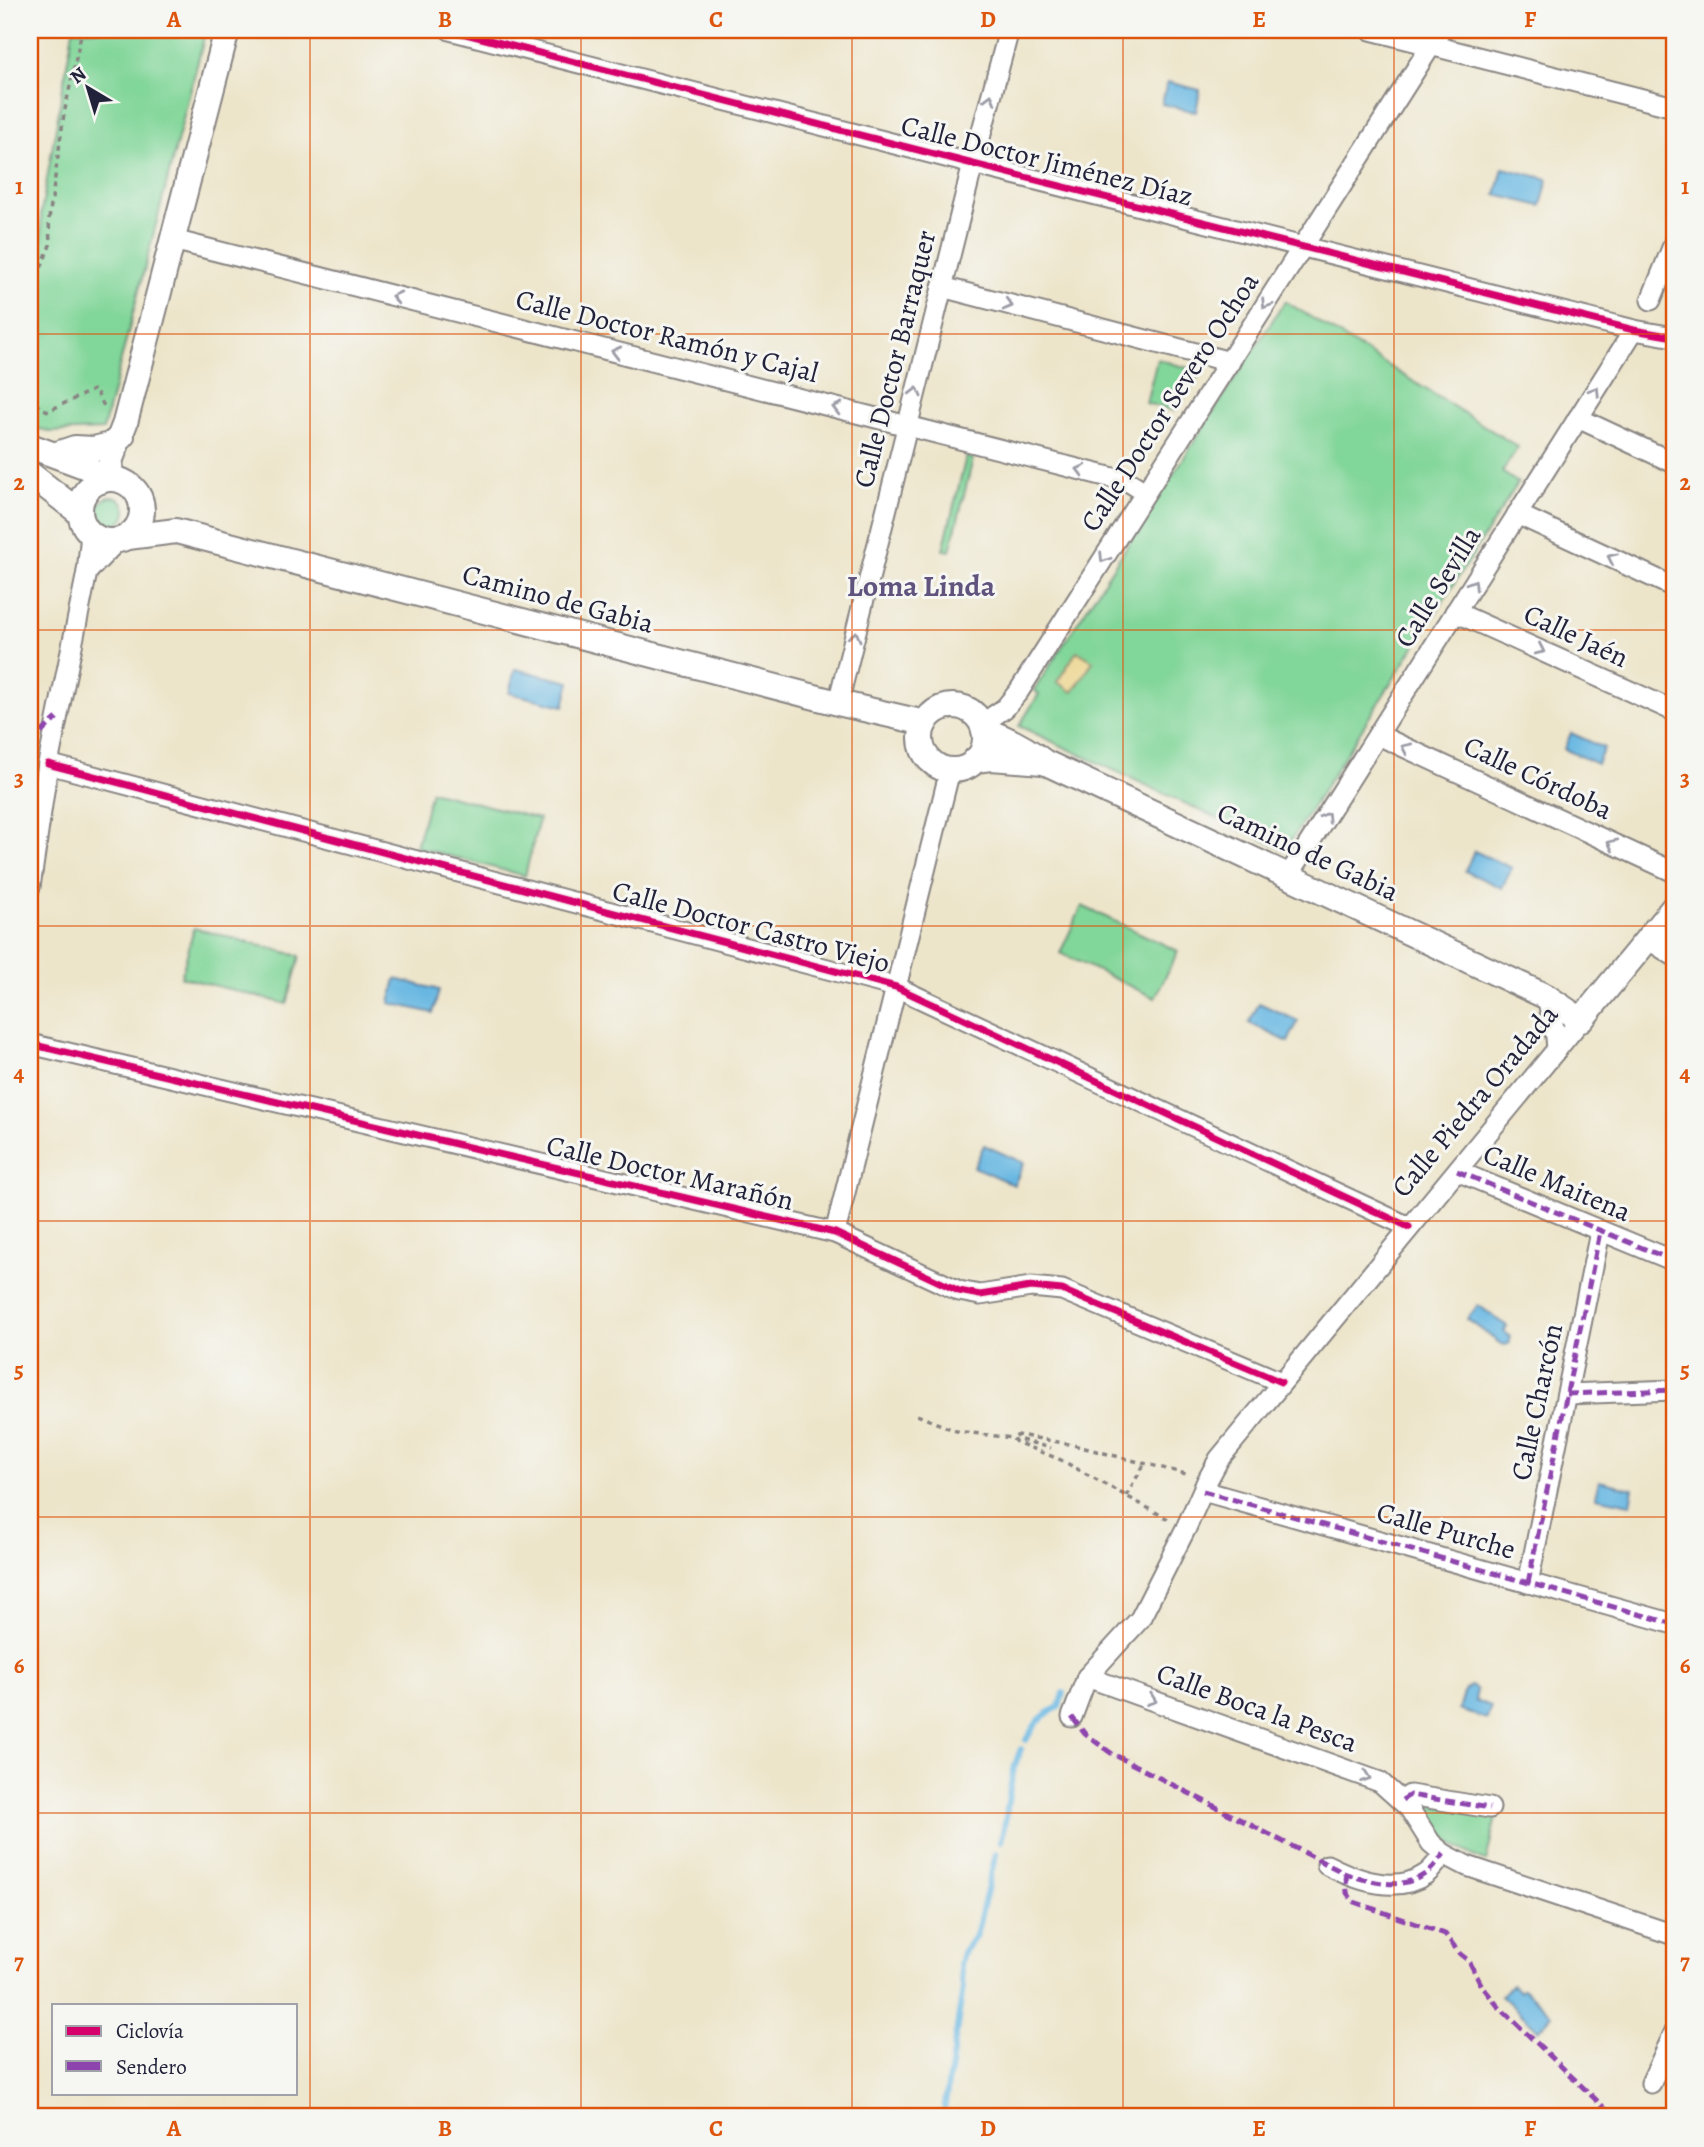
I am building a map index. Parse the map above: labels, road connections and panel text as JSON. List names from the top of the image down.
{
  "streets": {
    "street": [
      "Calle Doctor Jiménez Díaz",
      "Calle Doctor Ramón y Cajal",
      "Calle Doctor Barraquer",
      "Calle Doctor Severo Ochoa",
      "Calle Sevilla",
      "Camino de Gabia",
      "Calle Jaén",
      "Calle Córdoba",
      "Calle Doctor Castro Viejo",
      "Calle Piedra Oradada",
      "Calle Doctor Marañón",
      "Calle Maitena",
      "Calle Charcón",
      "Calle Purche",
      "Calle Boca la Pesca"
    ]
  },
  "crossings": [
    ["Calle Doctor Jiménez Díaz", "Calle Doctor Barraquer"],
    ["Calle Doctor Jiménez Díaz", "Calle Doctor Severo Ochoa"],
    ["Calle Doctor Jiménez Díaz", "Calle Sevilla"],
    ["Calle Doctor Ramón y Cajal", "Calle Doctor Barraquer"],
    ["Calle Doctor Ramón y Cajal", "Calle Doctor Severo Ochoa"],
    ["Calle Doctor Barraquer", "Camino de Gabia"],
    ["Calle Doctor Severo Ochoa", "Camino de Gabia"],
    ["Calle Sevilla", "Camino de Gabia"],
    ["Calle Sevilla", "Calle Jaén"],
    ["Calle Sevilla", "Calle Córdoba"],
    ["Camino de Gabia", "Calle Piedra Oradada"],
    ["Calle Doctor Castro Viejo", "Calle Piedra Oradada"],
    ["Calle Piedra Oradada", "Calle Doctor Marañón"],
    ["Calle Piedra Oradada", "Calle Maitena"],
    ["Calle Piedra Oradada", "Calle Purche"],
    ["Calle Piedra Oradada", "Calle Boca la Pesca"],
    ["Calle Maitena", "Calle Charcón"],
    ["Calle Charcón", "Calle Purche"]
  ],
  "one_way": [
    "Calle Doctor Ramón y Cajal",
    "Calle Doctor Barraquer",
    "Calle Doctor Severo Ochoa",
    "Calle Sevilla",
    "Calle Córdoba",
    "Calle Boca la Pesca"
  ],
  "districts": ["Loma Linda"],
  "legend": ["Ciclovía", "Sendero"],
  "north": "top left",
  "grid": {
    "columns": [
      "A",
      "B",
      "C",
      "D",
      "E",
      "F"
    ],
    "rows": [
      "1",
      "2",
      "3",
      "4",
      "5",
      "6",
      "7"
    ]
  }
}
